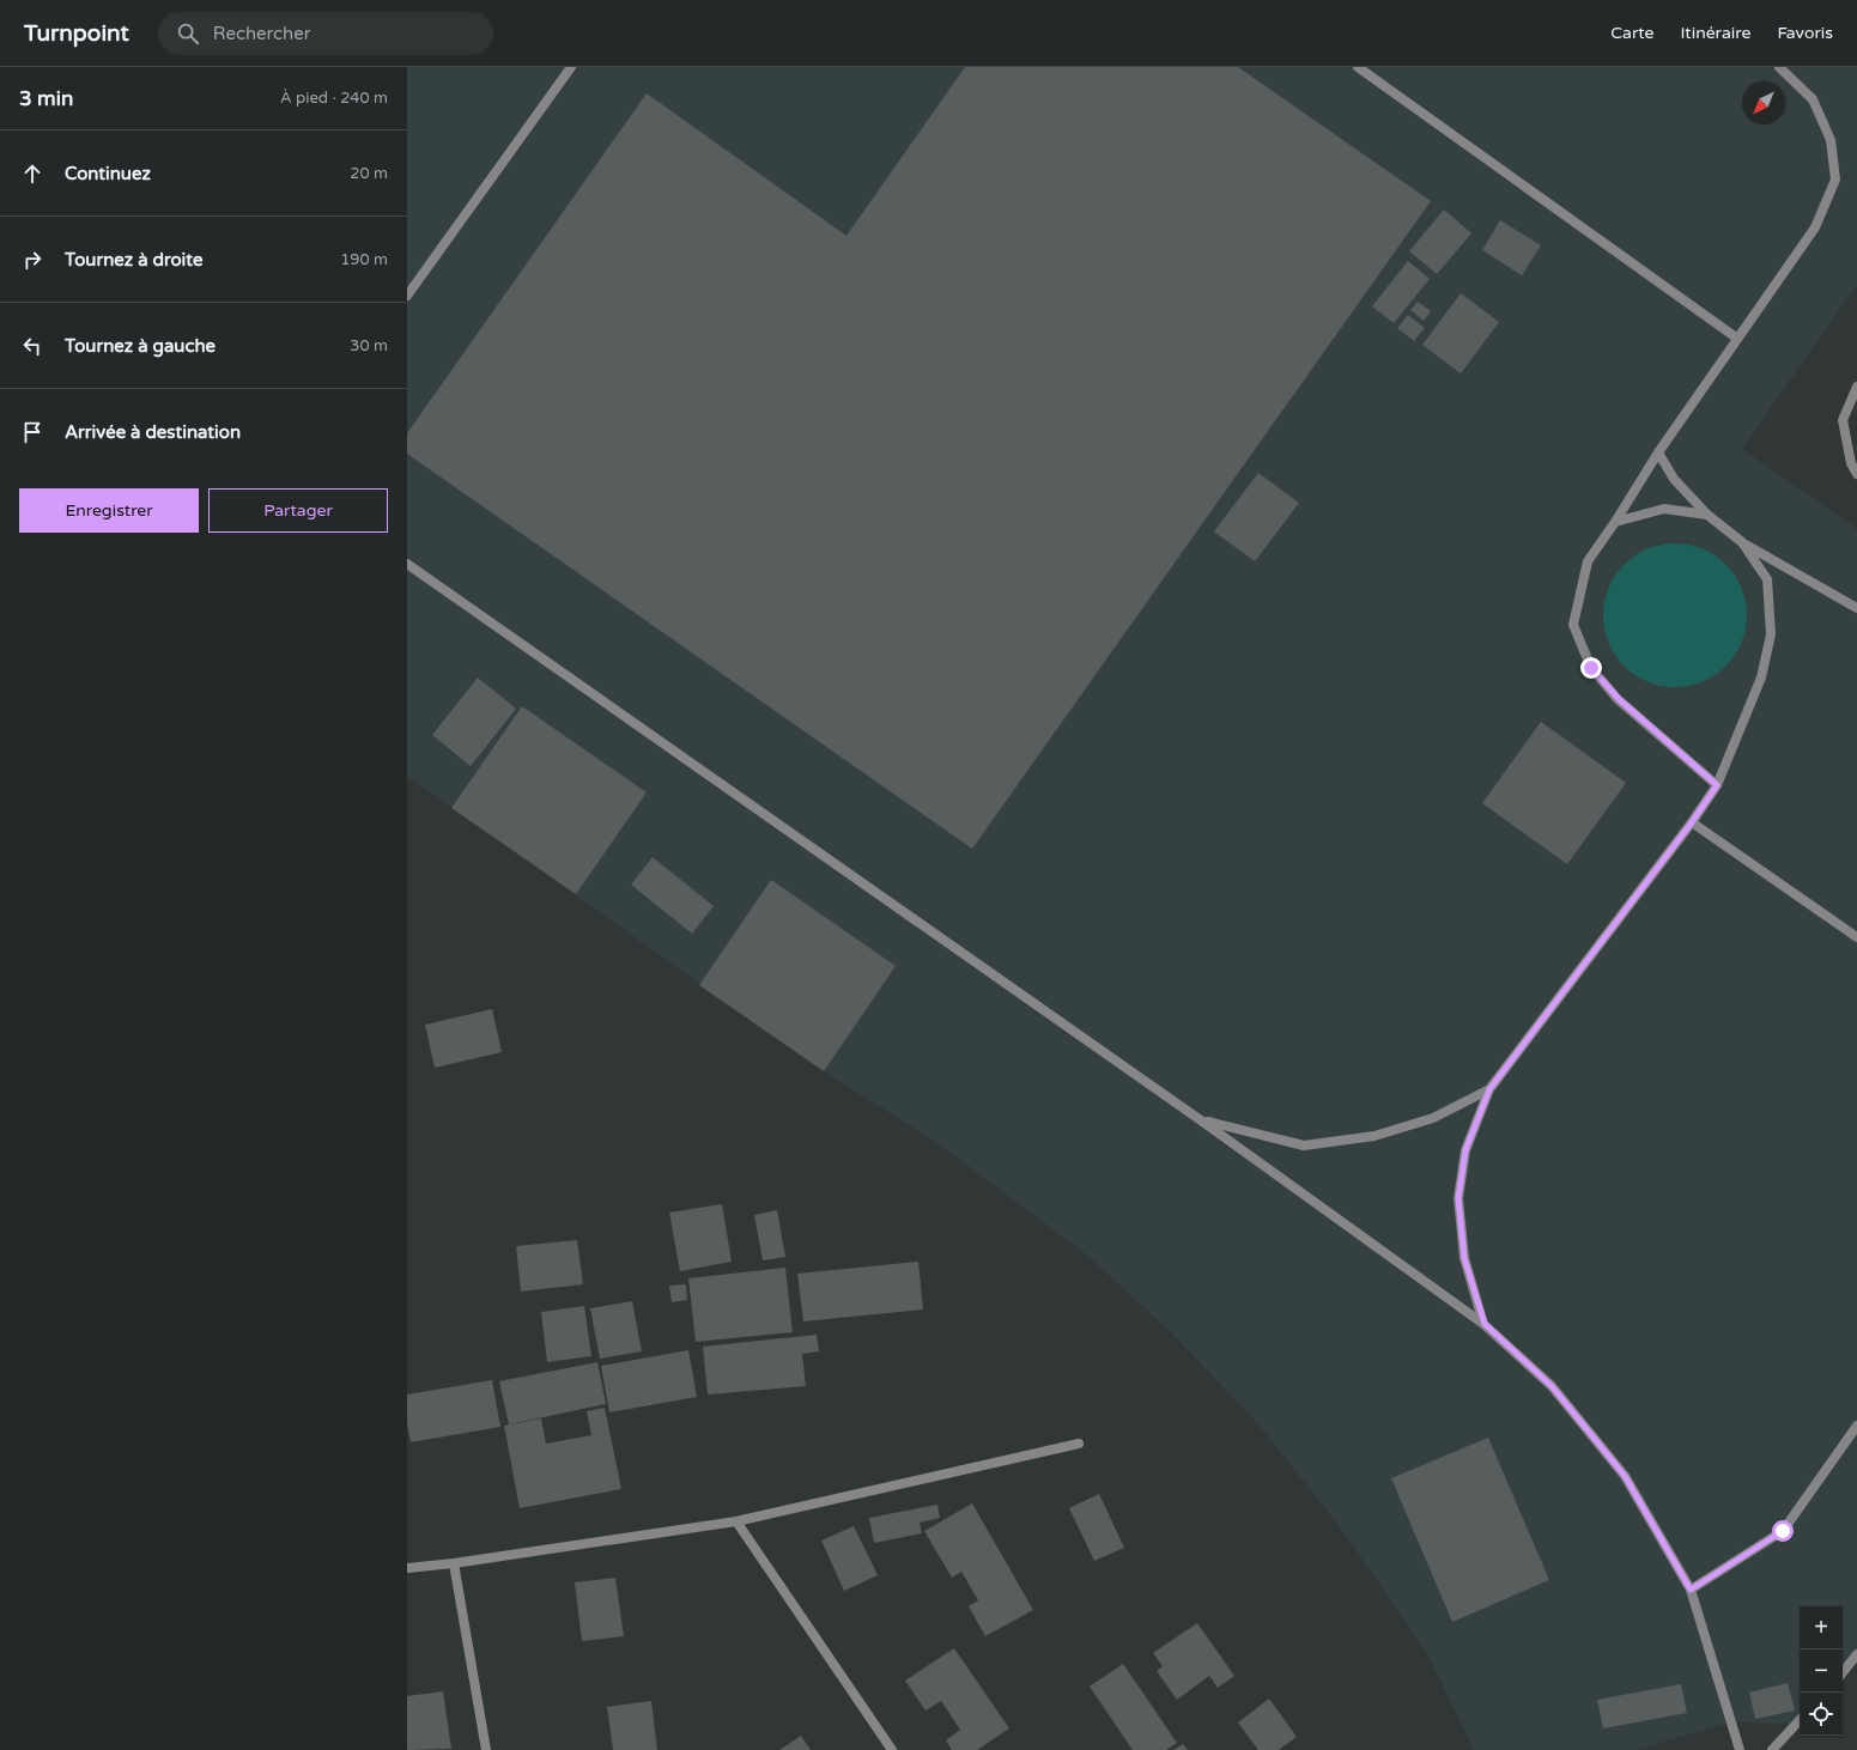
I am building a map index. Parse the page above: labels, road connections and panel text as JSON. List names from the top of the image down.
{
  "north": "bottom left",
  "page": {
    "header": "Turnpoint",
    "search": "Rechercher",
    "nav": ["Carte", "Itinéraire", "Favoris"],
    "heading": ["3 min", "À pied · 240 m"],
    "list": [
      ["Continuez", "20 m"],
      ["Tournez à droite", "190 m"],
      ["Tournez à gauche", "30 m"],
      "Arrivée à destination"
    ],
    "buttons": ["Enregistrer", "Partager"],
    "map_buttons": ["+", "−"]
  }
}
